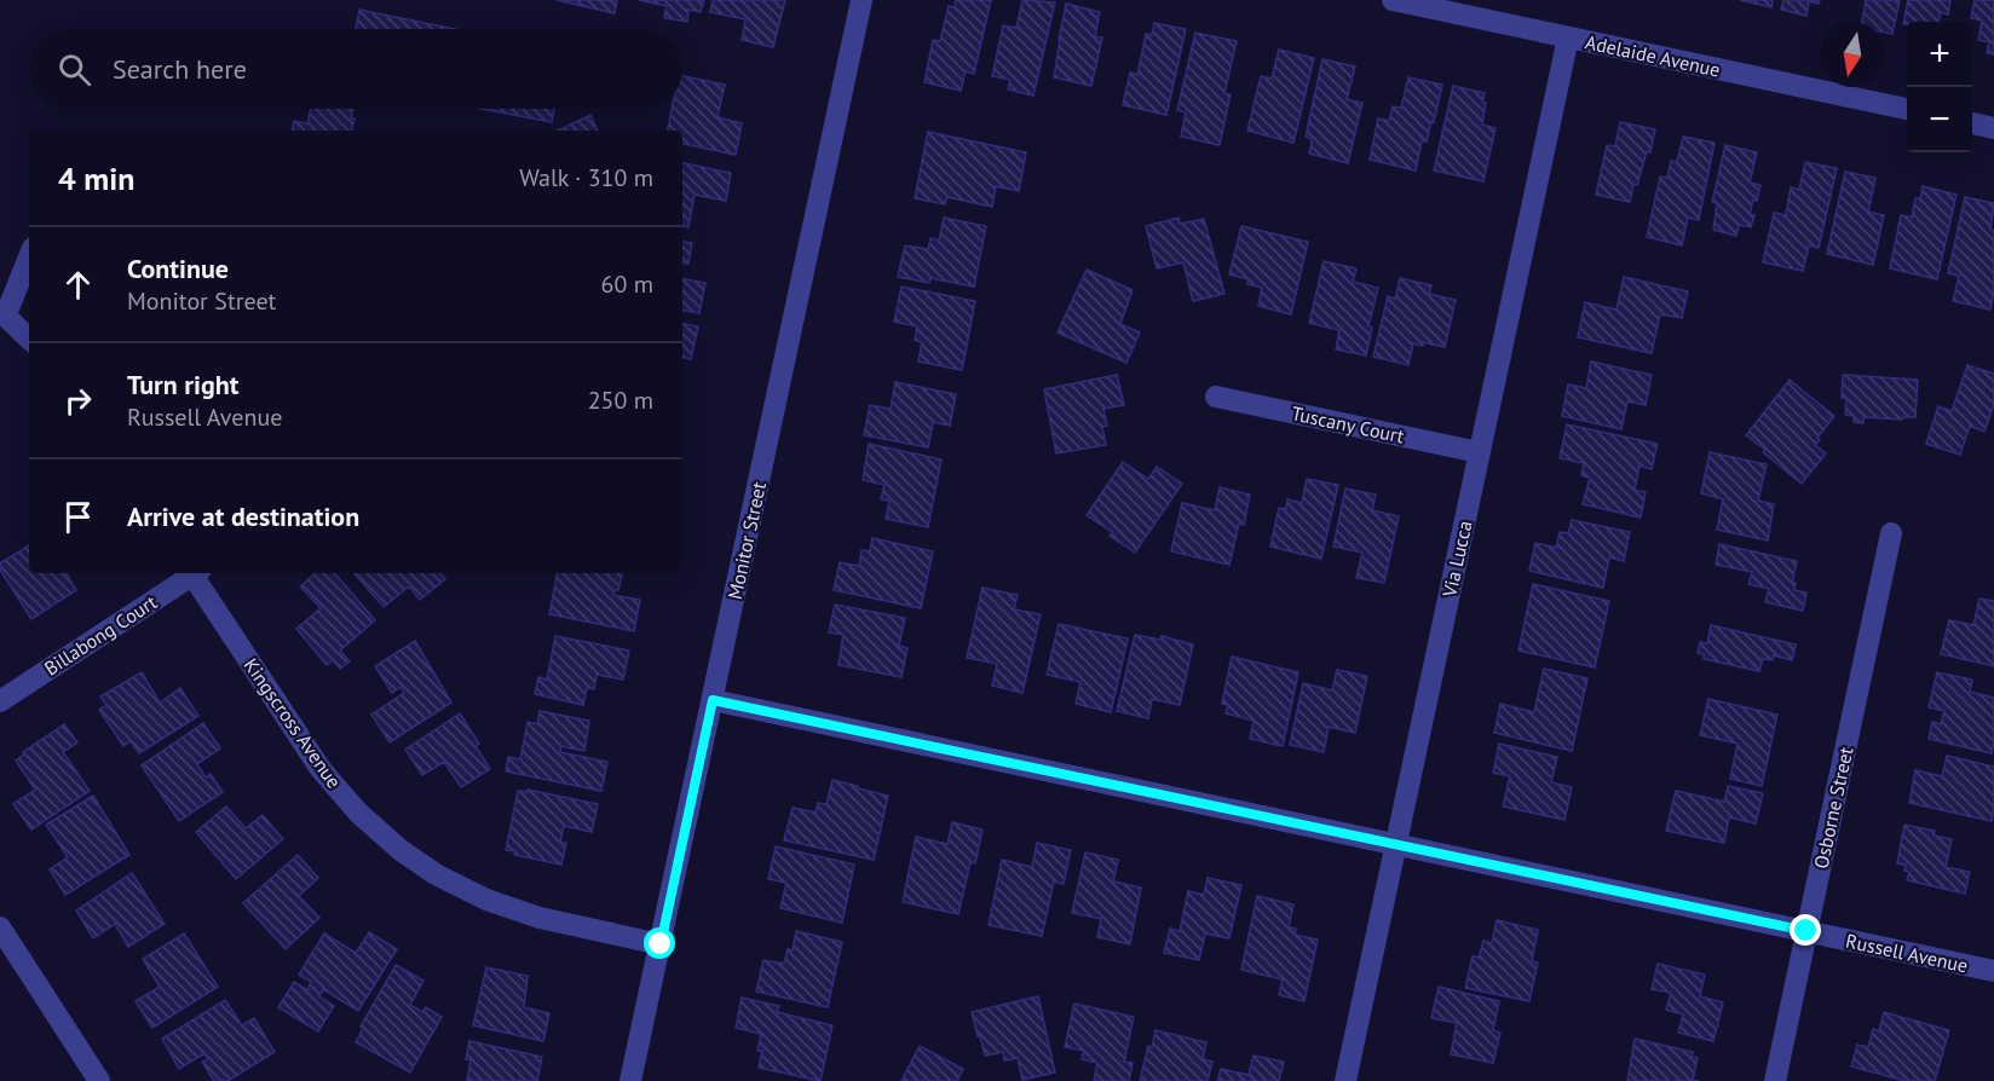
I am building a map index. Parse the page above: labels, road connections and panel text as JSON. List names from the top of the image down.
{
  "streets": {
    "street": [
      "Adelaide Avenue",
      "Tuscany Court",
      "Monitor Street",
      "Via Lucca",
      "Billabong Court",
      "Kingscross Avenue",
      "Osborne Street",
      "Russell Avenue"
    ]
  },
  "crossings": [
    ["Adelaide Avenue", "Via Lucca"],
    ["Tuscany Court", "Via Lucca"],
    ["Monitor Street", "Kingscross Avenue"],
    ["Monitor Street", "Russell Avenue"],
    ["Via Lucca", "Russell Avenue"],
    ["Osborne Street", "Russell Avenue"]
  ],
  "north": "bottom",
  "page": {
    "map_buttons": ["+", "−"],
    "search": "Search here",
    "heading": ["4 min", "Walk · 310 m"],
    "list": [
      ["Continue", "Monitor Street", "60 m"],
      ["Turn right", "Russell Avenue", "250 m"],
      "Arrive at destination"
    ]
  }
}
